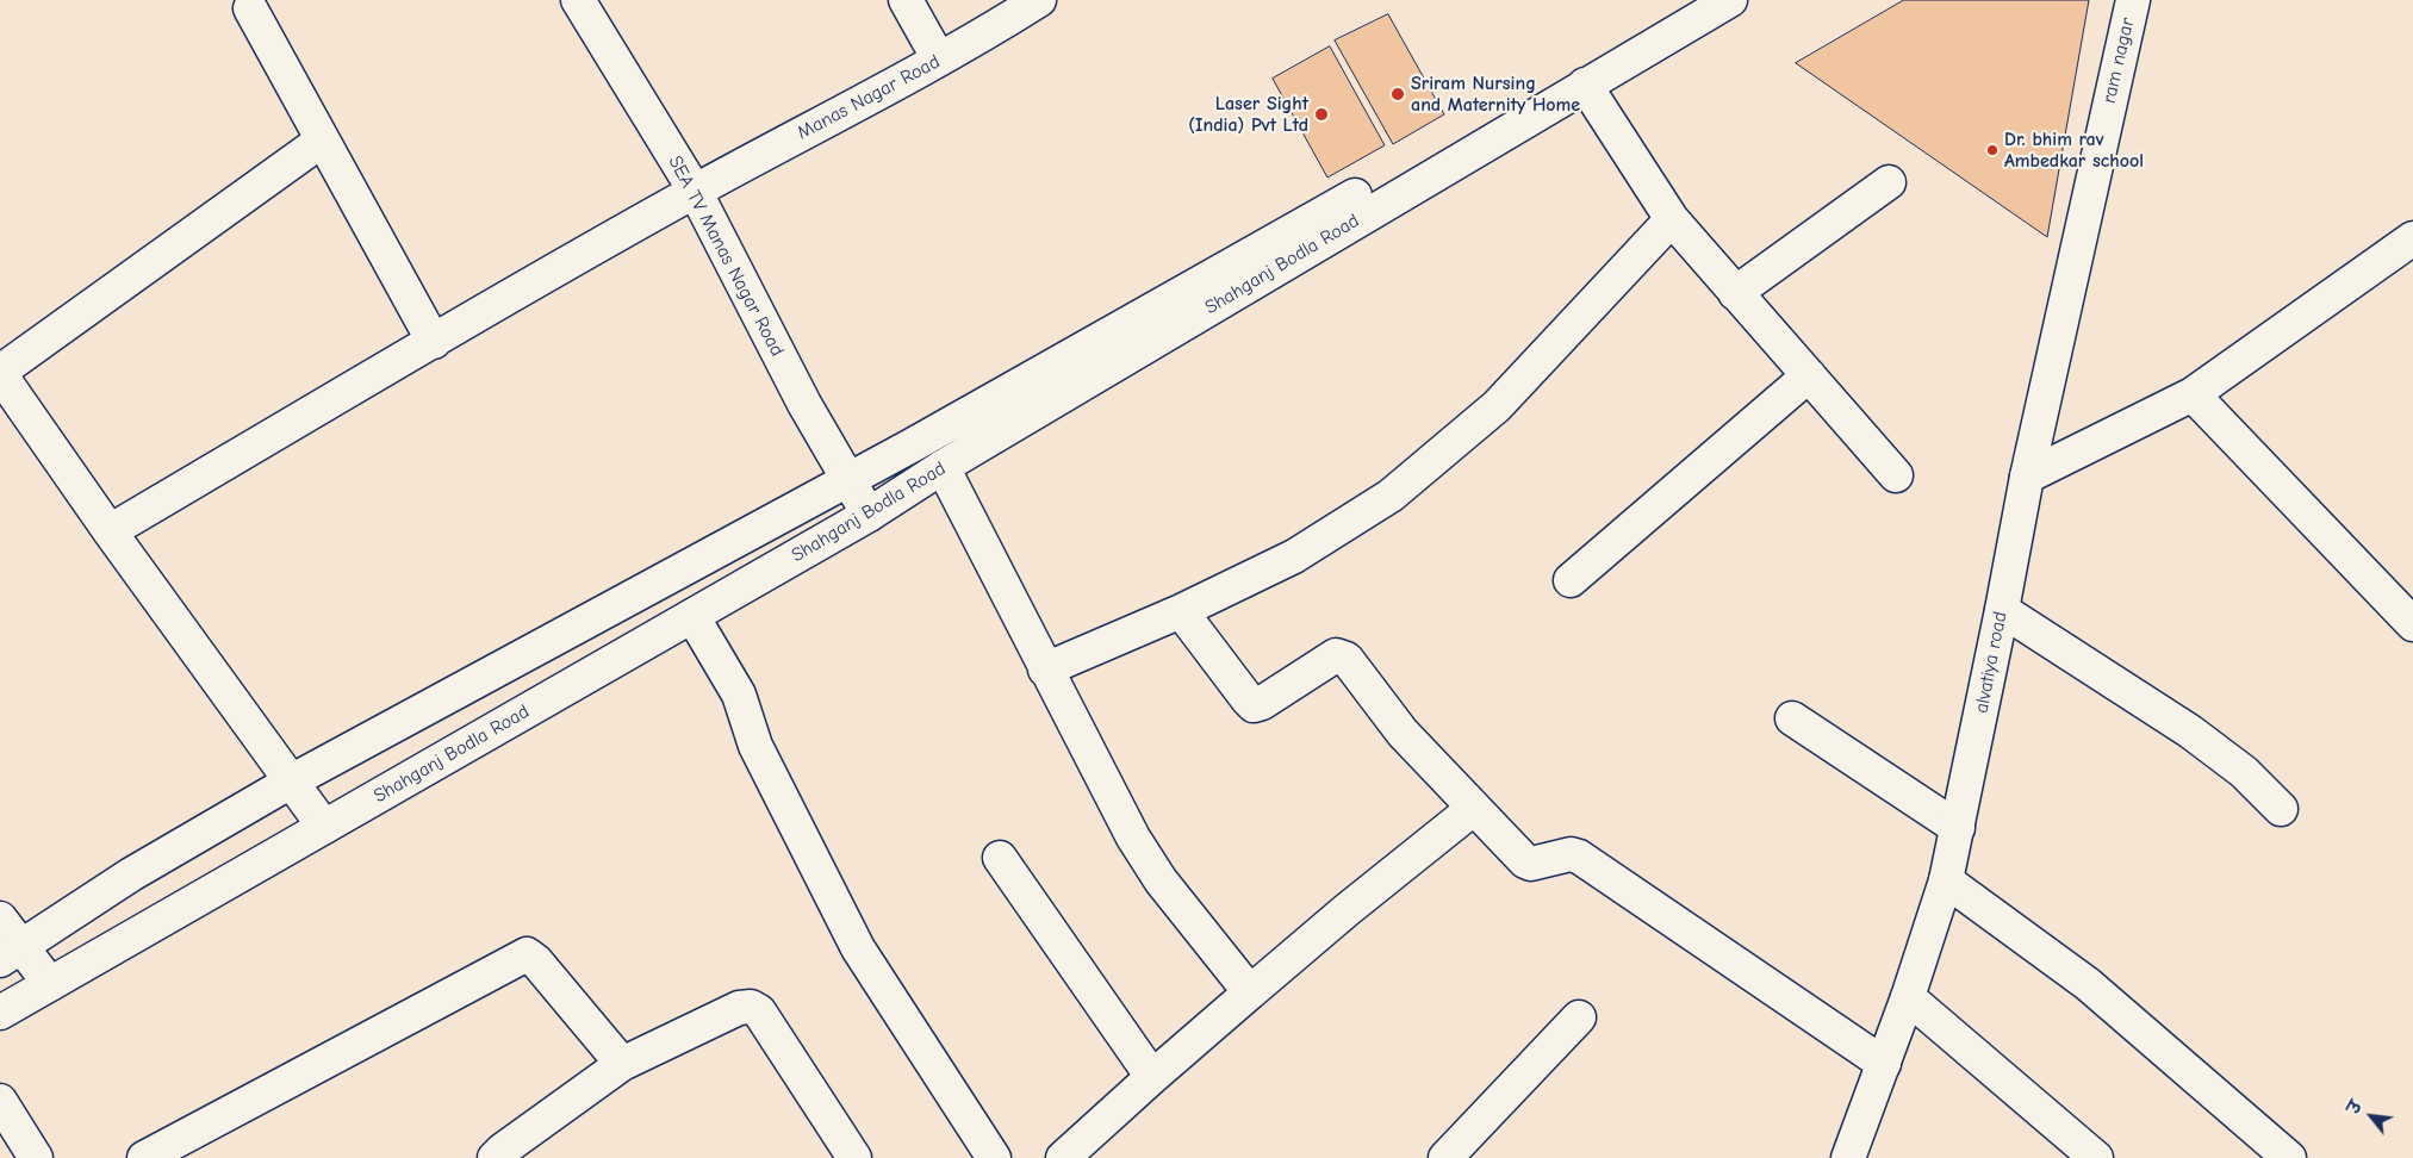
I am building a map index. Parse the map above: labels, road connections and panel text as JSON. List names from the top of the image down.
{
  "streets": {
    "street": [
      "ram nagar",
      "Manas Nagar Road",
      "SEA TV Manas Nagar Road",
      "Shahganj Bodla Road",
      "alvatiya road"
    ]
  },
  "crossings": [
    ["ram nagar", "alvatiya road"],
    ["Manas Nagar Road", "SEA TV Manas Nagar Road"],
    ["SEA TV Manas Nagar Road", "Shahganj Bodla Road"]
  ],
  "places": ["Sriram Nursing and Maternity Home", "Laser Sight (India) Pvt Ltd", "Dr. bhim rav Ambedkar school"],
  "north": "top left"
}
